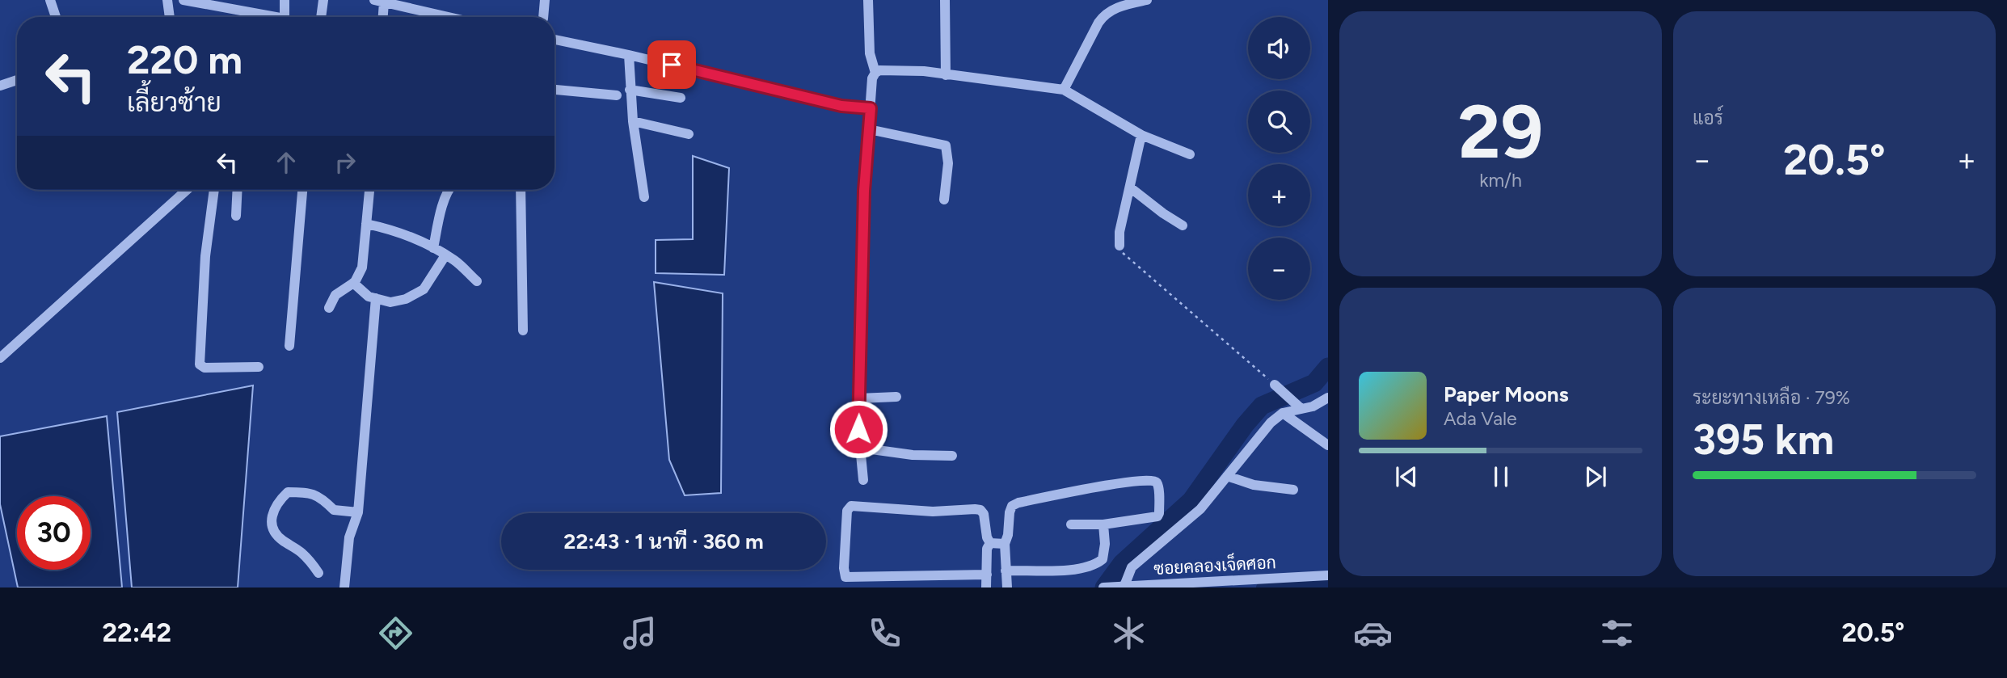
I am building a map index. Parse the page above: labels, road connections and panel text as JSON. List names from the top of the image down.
{
  "streets": {
    "street": ["ซอยคลองเจ็ดศอก"]
  },
  "page": {
    "tile": [
      ["29", "km/h"],
      "แอร์",
      ["ระยะทางเหลือ · 79%", "395 km"]
    ],
    "map_buttons": ["+", "−"],
    "turn": ["220 m", "เลี้ยวซ้าย"],
    "heat": ["−", "20.5°", "+"],
    "song": ["Paper Moons", "Ada Vale"],
    "limit": "30",
    "trip": "22:43 · 1 นาที · 360 m",
    "tabs": ["22:42", "20.5°"]
  }
}
